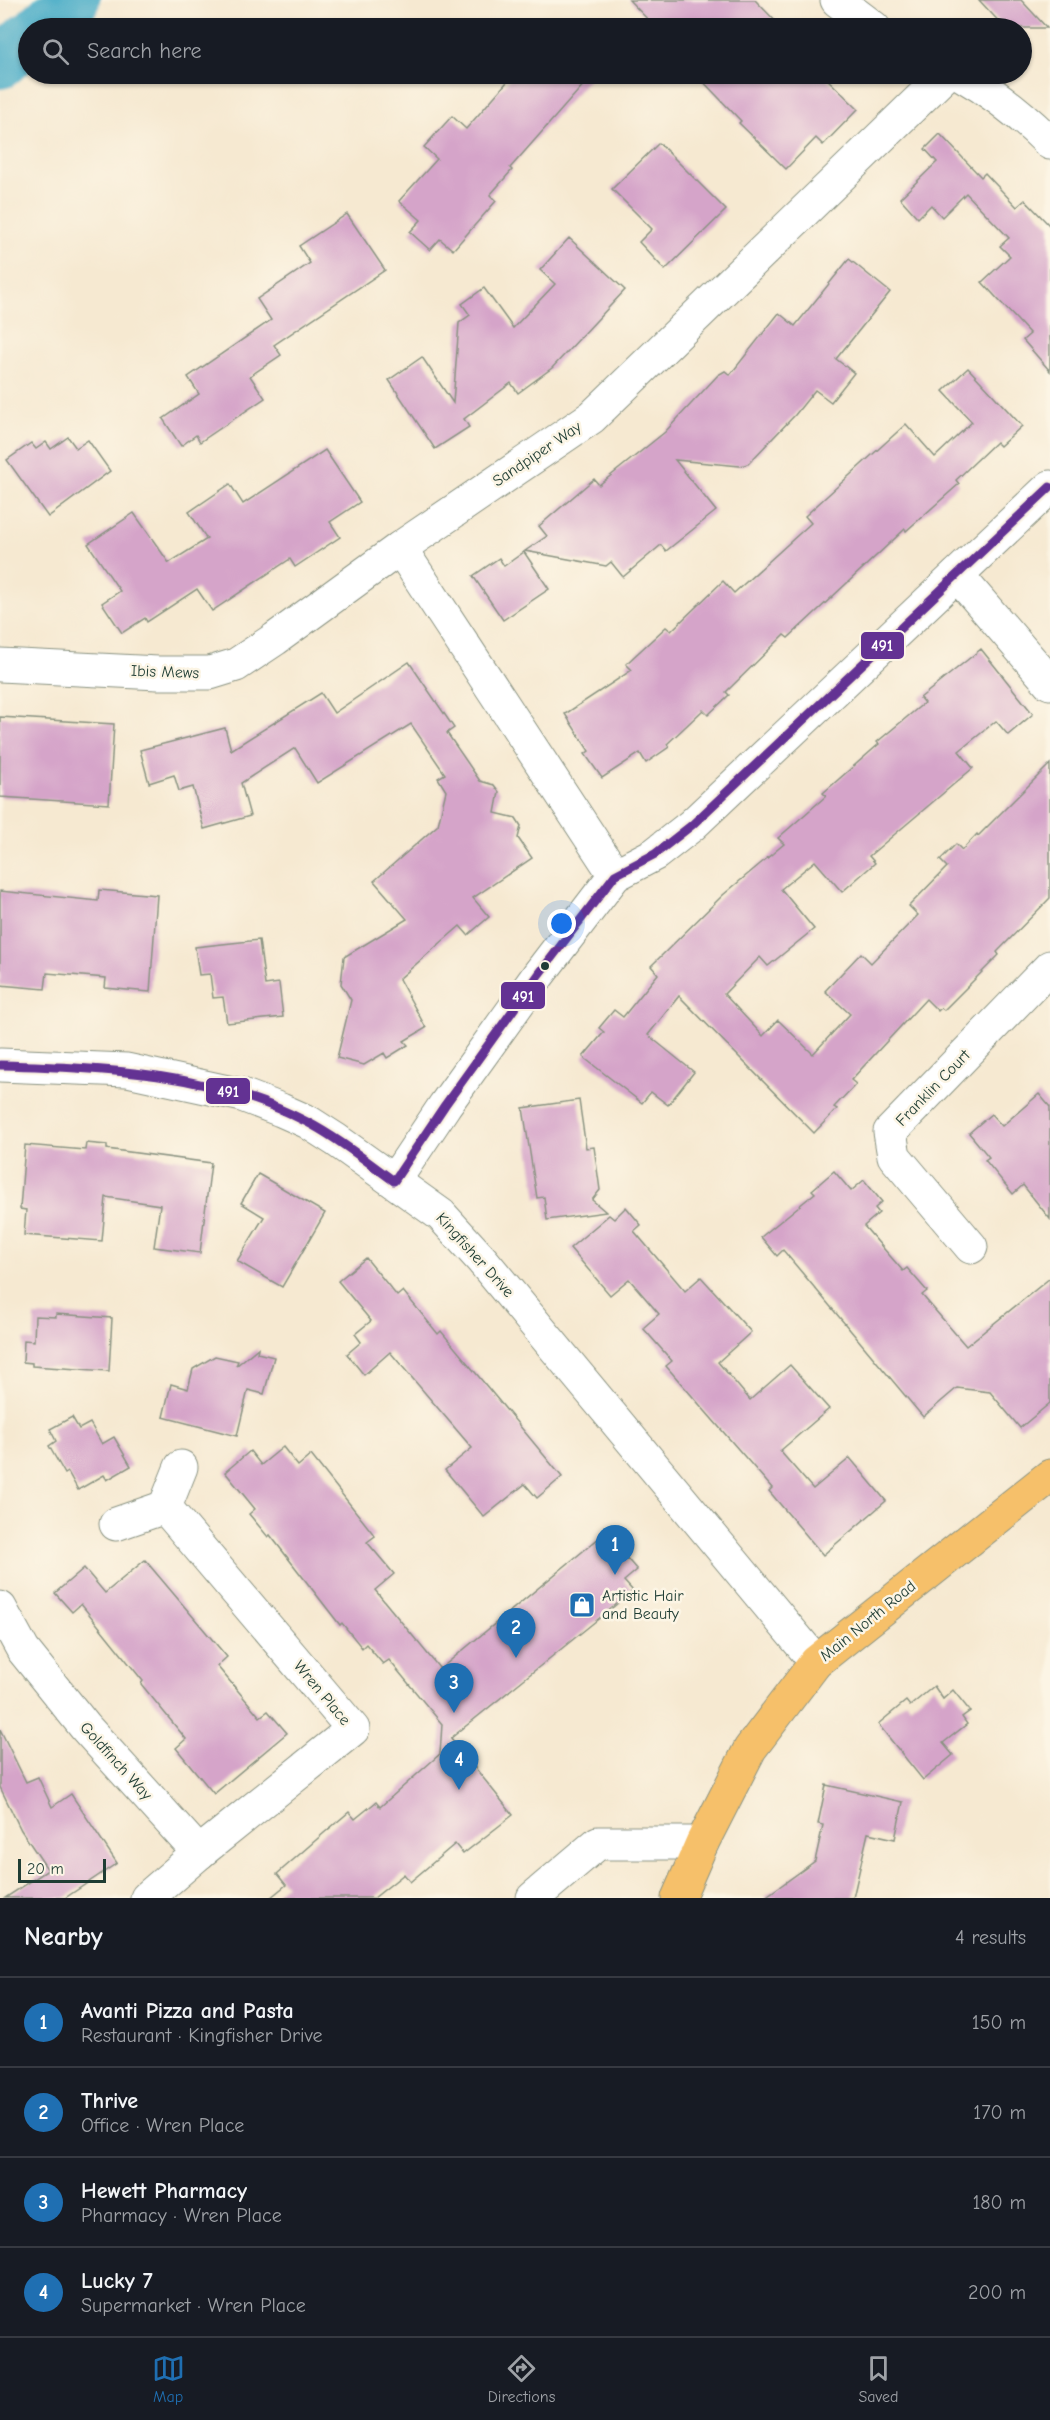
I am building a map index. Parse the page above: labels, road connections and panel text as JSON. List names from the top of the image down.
{
  "streets": {
    "main road": ["Main North Road"],
    "street": [
      "Sandpiper Way",
      "Ibis Mews",
      "Franklin Court",
      "Kingfisher Drive",
      "Wren Place",
      "Goldfinch Way"
    ]
  },
  "crossings": [
    ["Sandpiper Way", "Ibis Mews"],
    ["Kingfisher Drive", "Main North Road"],
    ["Wren Place", "Goldfinch Way"]
  ],
  "places": {
    "shop": ["Artistic Hair and Beauty"]
  },
  "lines": ["transit line 491"],
  "scale_bar": "20 m",
  "page": {
    "search": "Search here",
    "pins": [
      "1",
      "2",
      "3",
      "4"
    ],
    "scale": "20 m",
    "heading": ["Nearby", "4 results"],
    "list": [
      {
        "mark": "1",
        "name": "Avanti Pizza and Pasta",
        "note": "Restaurant · Kingfisher Drive",
        "value": "150 m"
      },
      {
        "mark": "2",
        "name": "Thrive",
        "note": "Office · Wren Place",
        "value": "170 m"
      },
      {
        "mark": "3",
        "name": "Hewett Pharmacy",
        "note": "Pharmacy · Wren Place",
        "value": "180 m"
      },
      {
        "mark": "4",
        "name": "Lucky 7",
        "note": "Supermarket · Wren Place",
        "value": "200 m"
      }
    ],
    "nav": ["Map", "Directions", "Saved"]
  }
}
